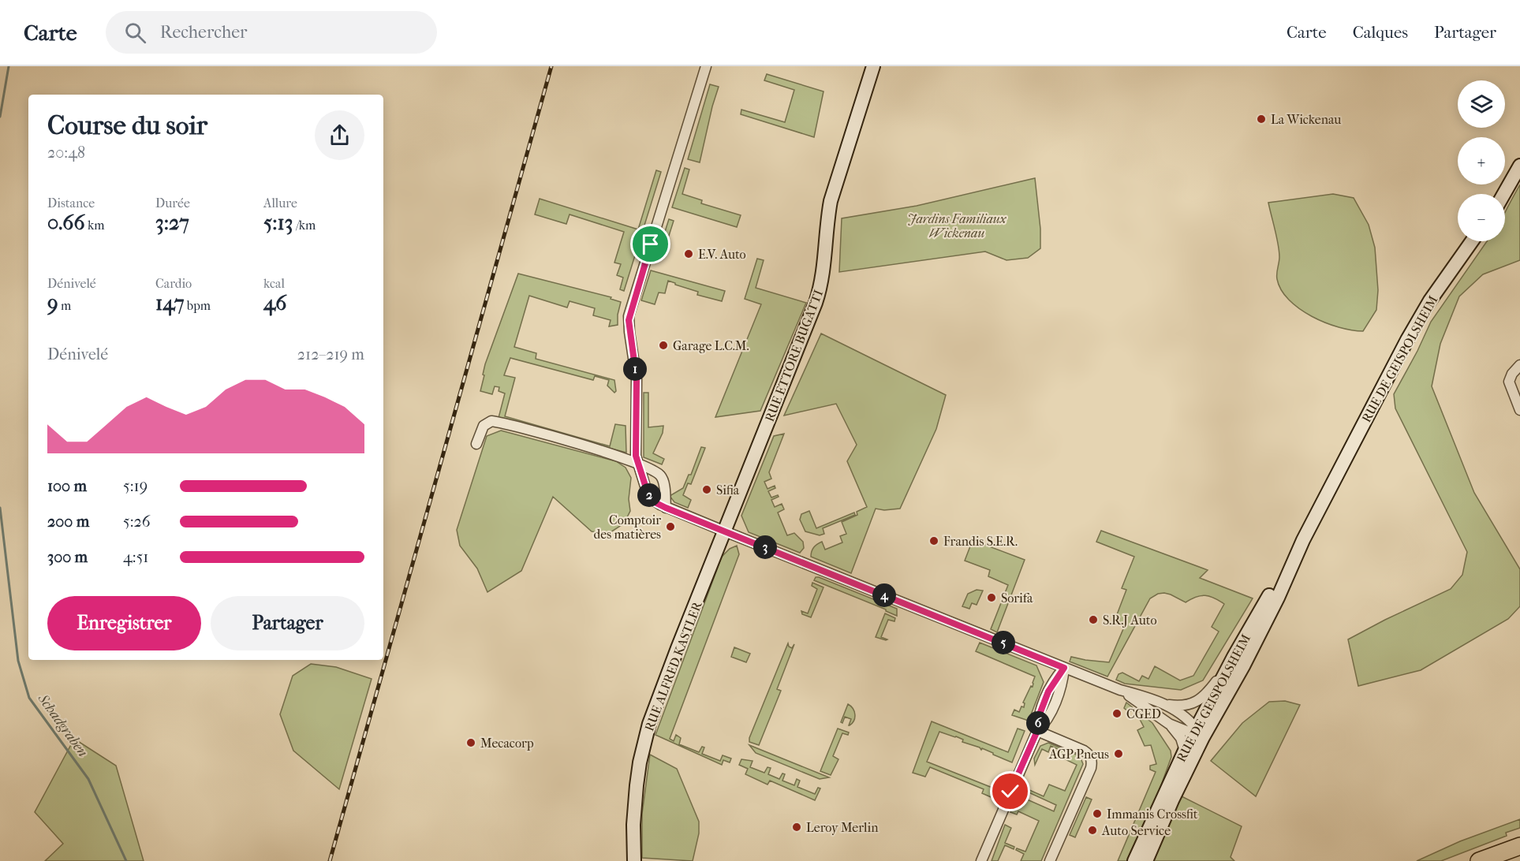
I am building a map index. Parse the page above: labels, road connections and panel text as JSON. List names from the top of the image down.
{
  "streets": {
    "main road": ["RUE ETTORE BUGATTI", "RUE DE GEISPOLSHEIM", "RUE ALFRED KASTLER"]
  },
  "crossings": [
    ["RUE ETTORE BUGATTI", "RUE ALFRED KASTLER"]
  ],
  "water": ["Schadgraben"],
  "parks": ["Jardins Familiaux Wickenau"],
  "places": [
    "La Wickenau",
    "E.V. Auto",
    "Garage L.C.M.",
    "Sifia",
    "Comptoir des matières",
    "Frandis S.E.R.",
    "Sorifa",
    "S.R.J Auto",
    "CGED",
    "Mecacorp",
    "AGP Pneus",
    "Immanis Crossfit",
    "Leroy Merlin",
    "Auto Service"
  ],
  "page": {
    "header": "Carte",
    "search": "Rechercher",
    "nav": ["Carte", "Calques", "Partager"],
    "map_buttons": ["+", "−"],
    "heading": ["Course du soir", "20:48"],
    "stats": [
      ["Distance", "0.66 km"],
      ["Durée", "3:27"],
      ["Allure", "5:13 /km"],
      ["Dénivelé", "9 m"],
      ["Cardio", "147 bpm"],
      ["kcal", "46"]
    ],
    "chart": ["Dénivelé", "212–219 m"],
    "pins": [
      "1",
      "2",
      "3",
      "4",
      "5",
      "6"
    ],
    "list": [
      {
        "name": "100 m",
        "note": "5:19"
      },
      {
        "name": "200 m",
        "note": "5:26"
      },
      {
        "name": "300 m",
        "note": "4:51"
      }
    ],
    "buttons": ["Enregistrer", "Partager"]
  }
}
